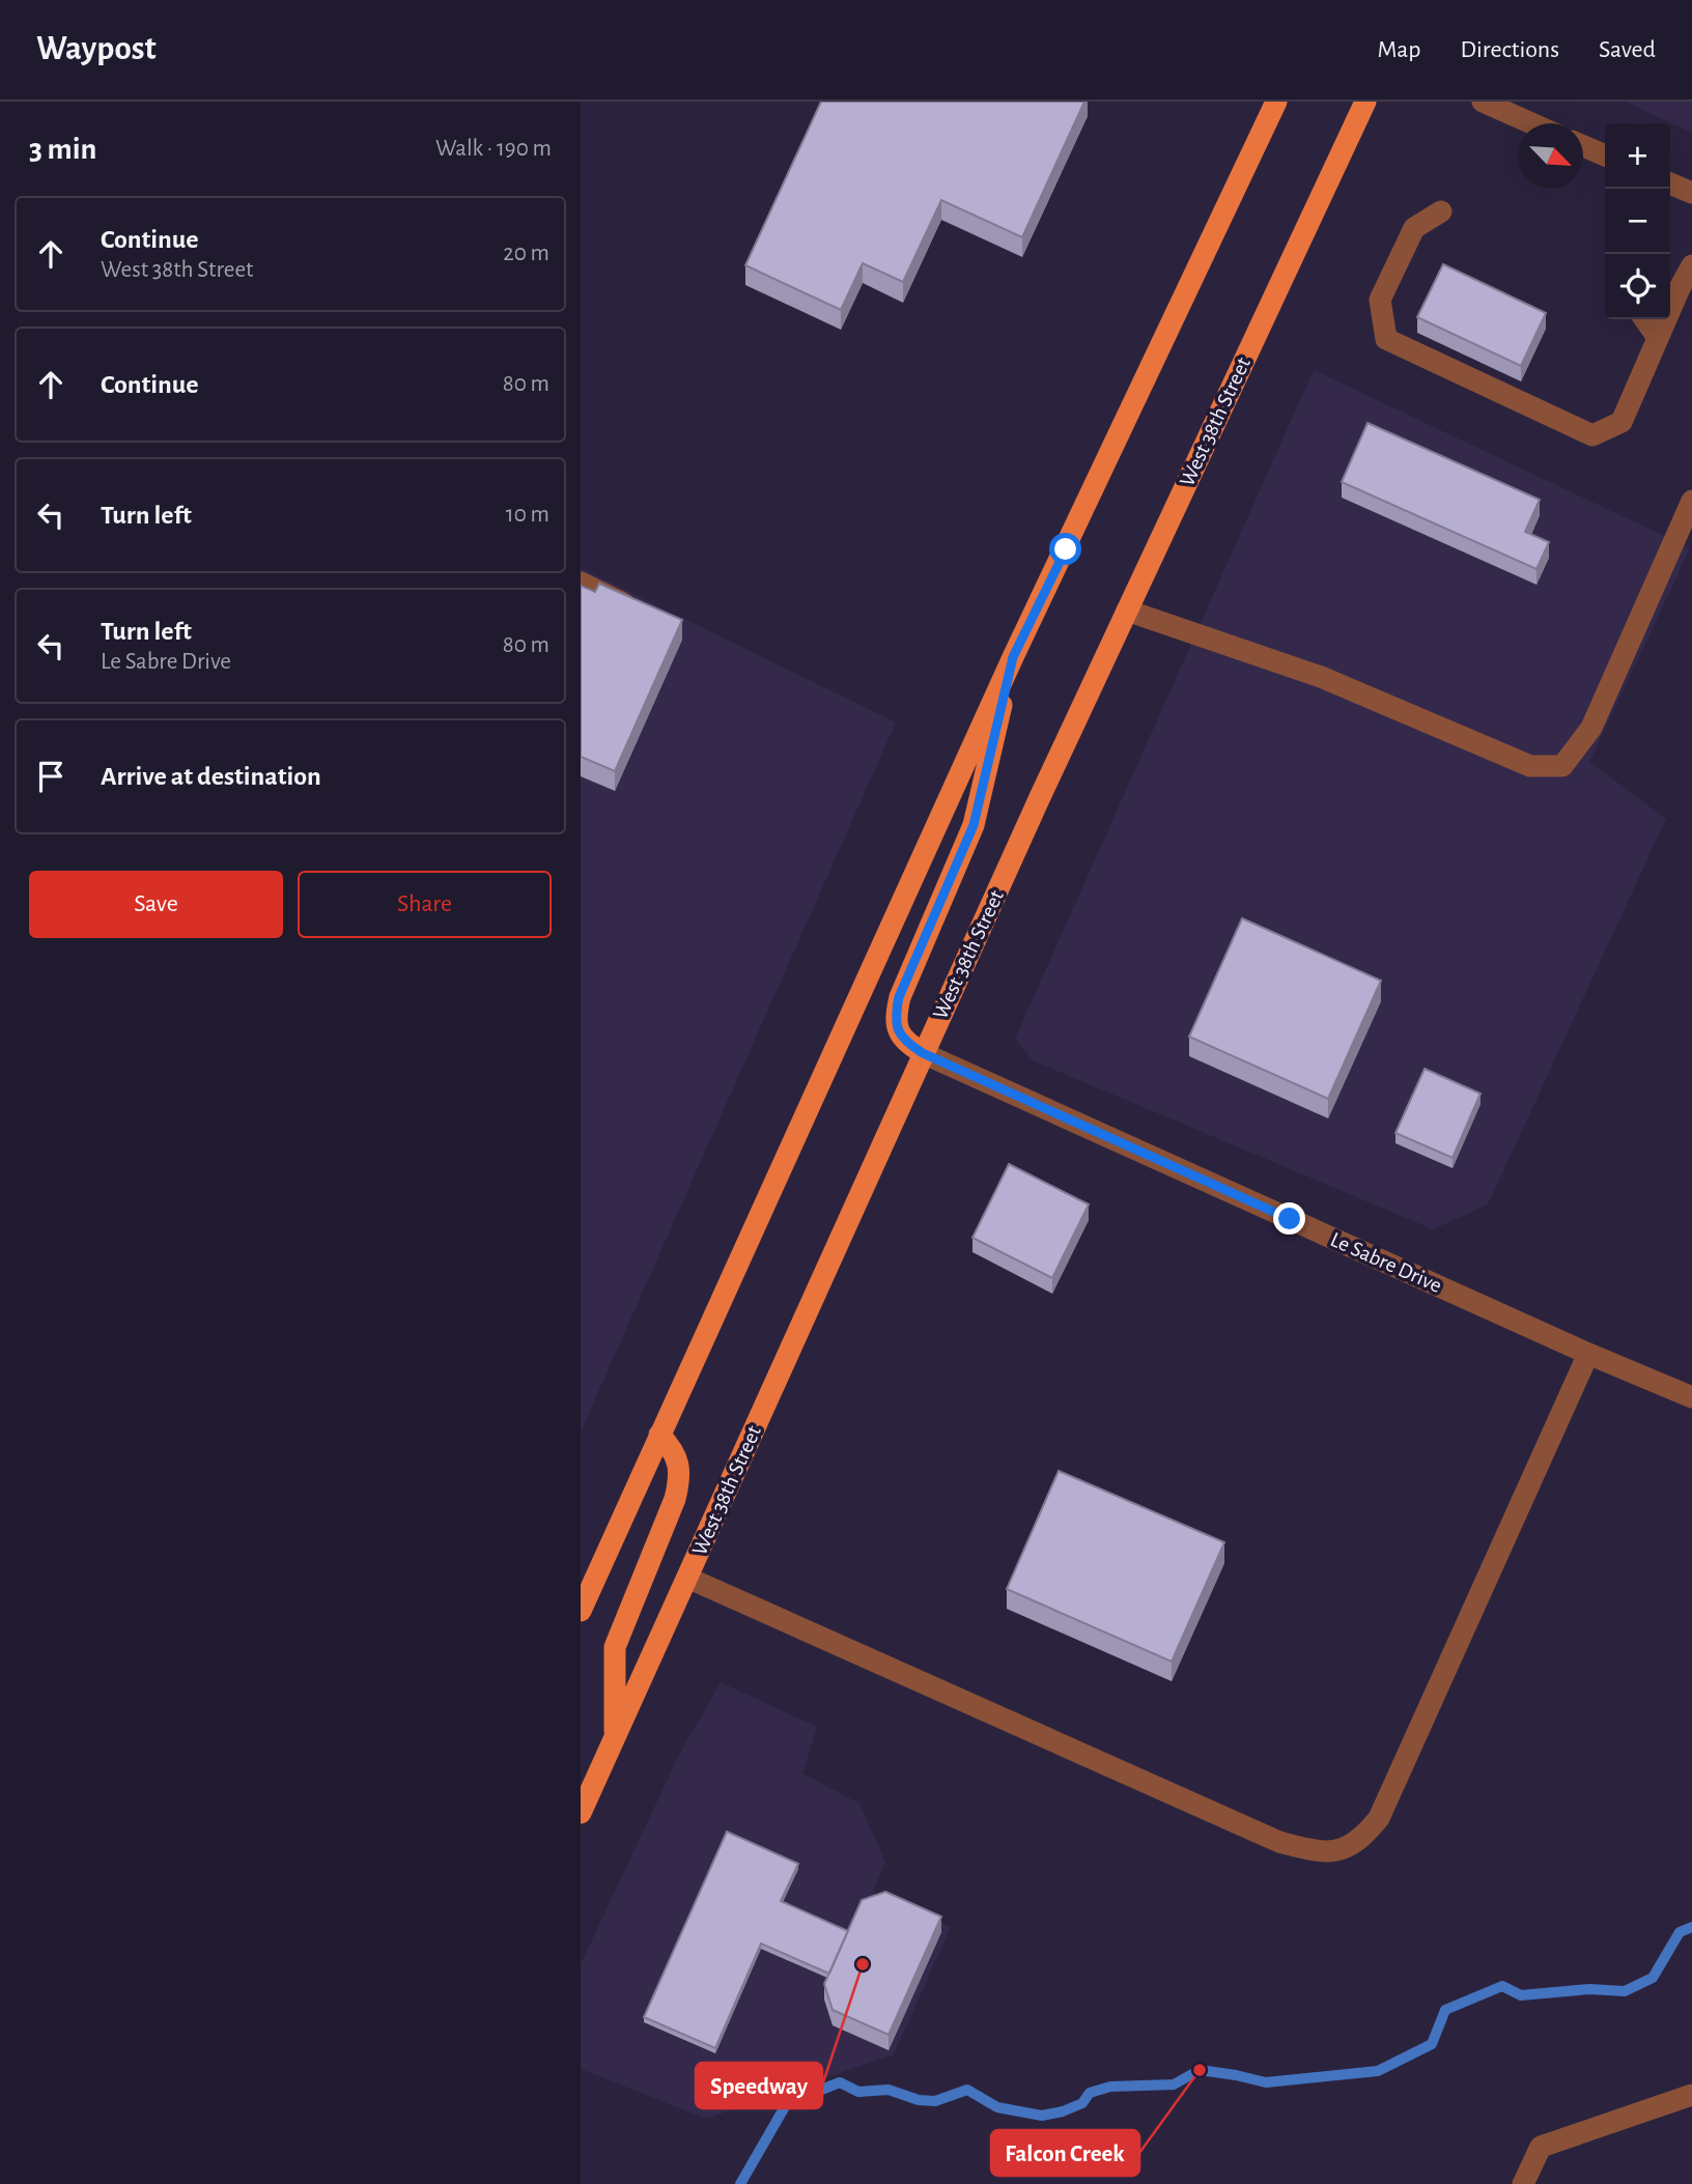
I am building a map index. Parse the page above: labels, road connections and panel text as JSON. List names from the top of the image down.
{
  "streets": {
    "main road": ["West 38th Street"],
    "street": ["Le Sabre Drive"]
  },
  "crossings": [
    ["West 38th Street", "Le Sabre Drive"]
  ],
  "places": ["Speedway", "Falcon Creek"],
  "north": "bottom right",
  "page": {
    "header": "Waypost",
    "nav": ["Map", "Directions", "Saved"],
    "heading": ["3 min", "Walk · 190 m"],
    "map_buttons": ["+", "−"],
    "list": [
      ["Continue", "West 38th Street", "20 m"],
      ["Continue", "80 m"],
      ["Turn left", "10 m"],
      ["Turn left", "Le Sabre Drive", "80 m"],
      "Arrive at destination"
    ],
    "buttons": ["Save", "Share"]
  }
}
